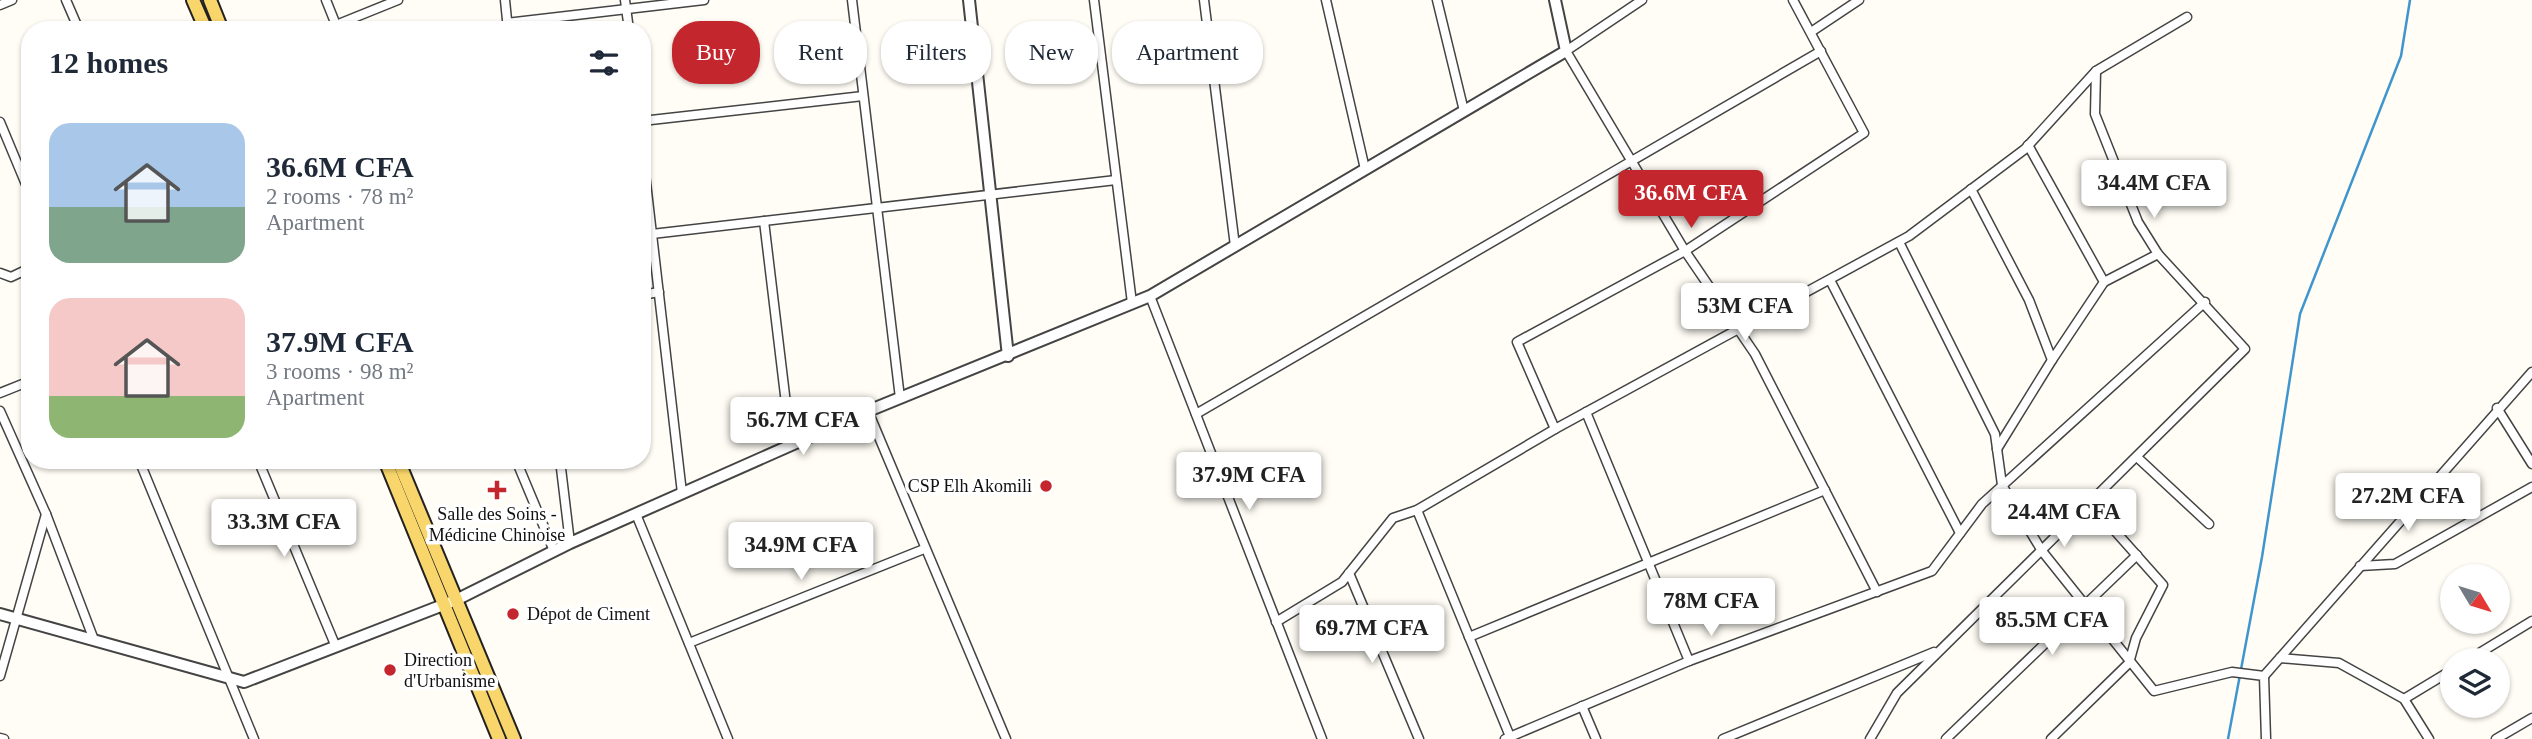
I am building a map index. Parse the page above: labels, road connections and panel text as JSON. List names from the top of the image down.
{
  "places": {
    "other": ["CSP Elh Akomili", "Dépot de Ciment", "Direction d'Urbanisme"],
    "health": ["Salle des Soins - Médicine Chinoise"]
  },
  "north": "bottom right",
  "page": {
    "chip": [
      "Buy",
      "Rent",
      "Filters",
      "New",
      "Apartment"
    ],
    "heading": "12 homes",
    "list": [
      {
        "name": "36.6M CFA",
        "note": "2 rooms · 78 m² · Apartment"
      },
      {
        "name": "37.9M CFA",
        "note": "3 rooms · 98 m² · Apartment"
      }
    ],
    "price": [
      "34.4M CFA",
      "36.6M CFA",
      "53M CFA",
      "56.7M CFA",
      "37.9M CFA",
      "27.2M CFA",
      "24.4M CFA",
      "33.3M CFA",
      "34.9M CFA",
      "78M CFA",
      "85.5M CFA",
      "69.7M CFA"
    ]
  }
}
